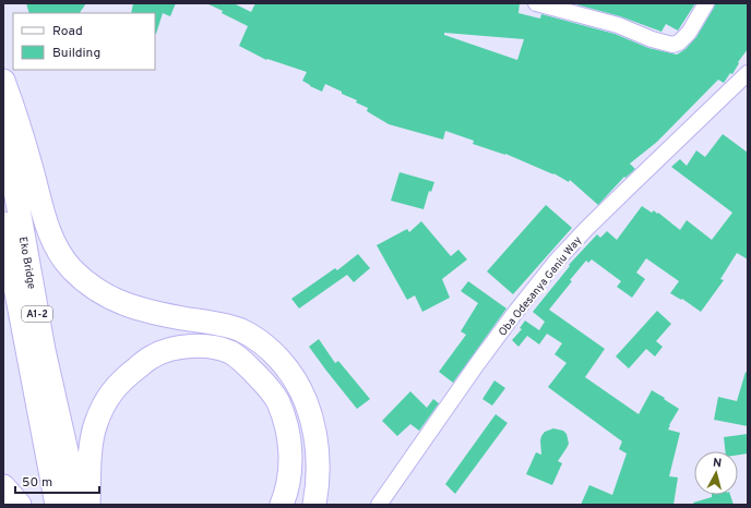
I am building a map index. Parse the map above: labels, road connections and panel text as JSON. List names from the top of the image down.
{
  "streets": {
    "highway": ["Eko Bridge", "A1-2"],
    "street": ["Oba Odesanya Ganiu Way"]
  },
  "legend": ["Road", "Building"],
  "scale_bar": "50 m",
  "north": "top"
}
